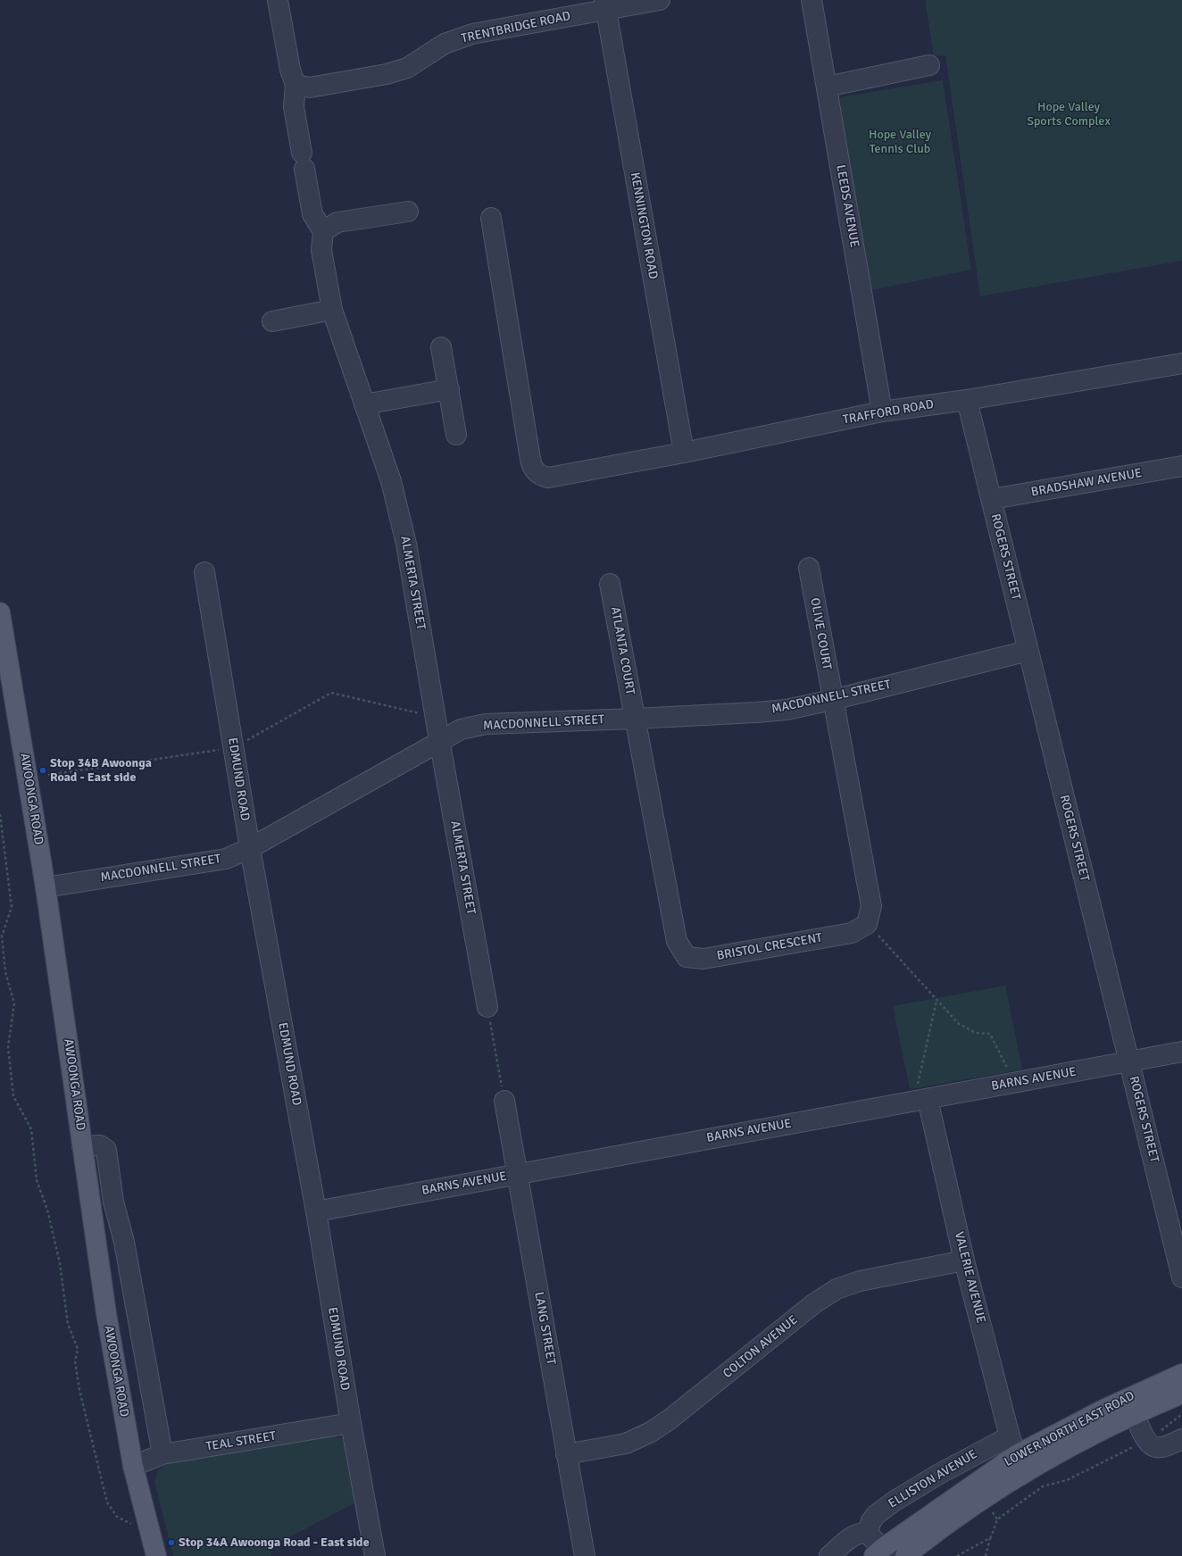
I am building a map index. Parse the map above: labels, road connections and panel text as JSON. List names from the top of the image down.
{
  "streets": {
    "main road": ["AWOONGA ROAD", "LOWER NORTH EAST ROAD"],
    "street": [
      "TRENTBRIDGE ROAD",
      "LEEDS AVENUE",
      "KENNINGTON ROAD",
      "TRAFFORD ROAD",
      "BRADSHAW AVENUE",
      "ROGERS STREET",
      "ALMERTA STREET",
      "OLIVE COURT",
      "ATLANTA COURT",
      "MACDONNELL STREET",
      "EDMUND ROAD",
      "BRISTOL CRESCENT",
      "BARNS AVENUE",
      "VALERIE AVENUE",
      "LANG STREET",
      "COLTON AVENUE",
      "TEAL STREET",
      "ELLISTON AVENUE"
    ]
  },
  "crossings": [
    ["TRENTBRIDGE ROAD", "KENNINGTON ROAD"],
    ["LEEDS AVENUE", "TRAFFORD ROAD"],
    ["KENNINGTON ROAD", "TRAFFORD ROAD"],
    ["TRAFFORD ROAD", "ROGERS STREET"],
    ["BRADSHAW AVENUE", "ROGERS STREET"],
    ["ROGERS STREET", "MACDONNELL STREET"],
    ["ROGERS STREET", "BARNS AVENUE"],
    ["ALMERTA STREET", "MACDONNELL STREET"],
    ["OLIVE COURT", "MACDONNELL STREET"],
    ["ATLANTA COURT", "MACDONNELL STREET"],
    ["ATLANTA COURT", "BRISTOL CRESCENT"],
    ["MACDONNELL STREET", "EDMUND ROAD"],
    ["MACDONNELL STREET", "AWOONGA ROAD"],
    ["MACDONNELL STREET", "BRISTOL CRESCENT"],
    ["EDMUND ROAD", "BARNS AVENUE"],
    ["EDMUND ROAD", "TEAL STREET"],
    ["AWOONGA ROAD", "TEAL STREET"],
    ["BARNS AVENUE", "VALERIE AVENUE"],
    ["BARNS AVENUE", "LANG STREET"],
    ["VALERIE AVENUE", "COLTON AVENUE"],
    ["VALERIE AVENUE", "LOWER NORTH EAST ROAD"],
    ["VALERIE AVENUE", "ELLISTON AVENUE"],
    ["LANG STREET", "COLTON AVENUE"]
  ],
  "parks": ["Hope Valley Sports Complex", "Hope Valley Tennis Club"],
  "places": ["Stop 34B Awoonga Road - East side", "Stop 34A Awoonga Road - East side"]
}
